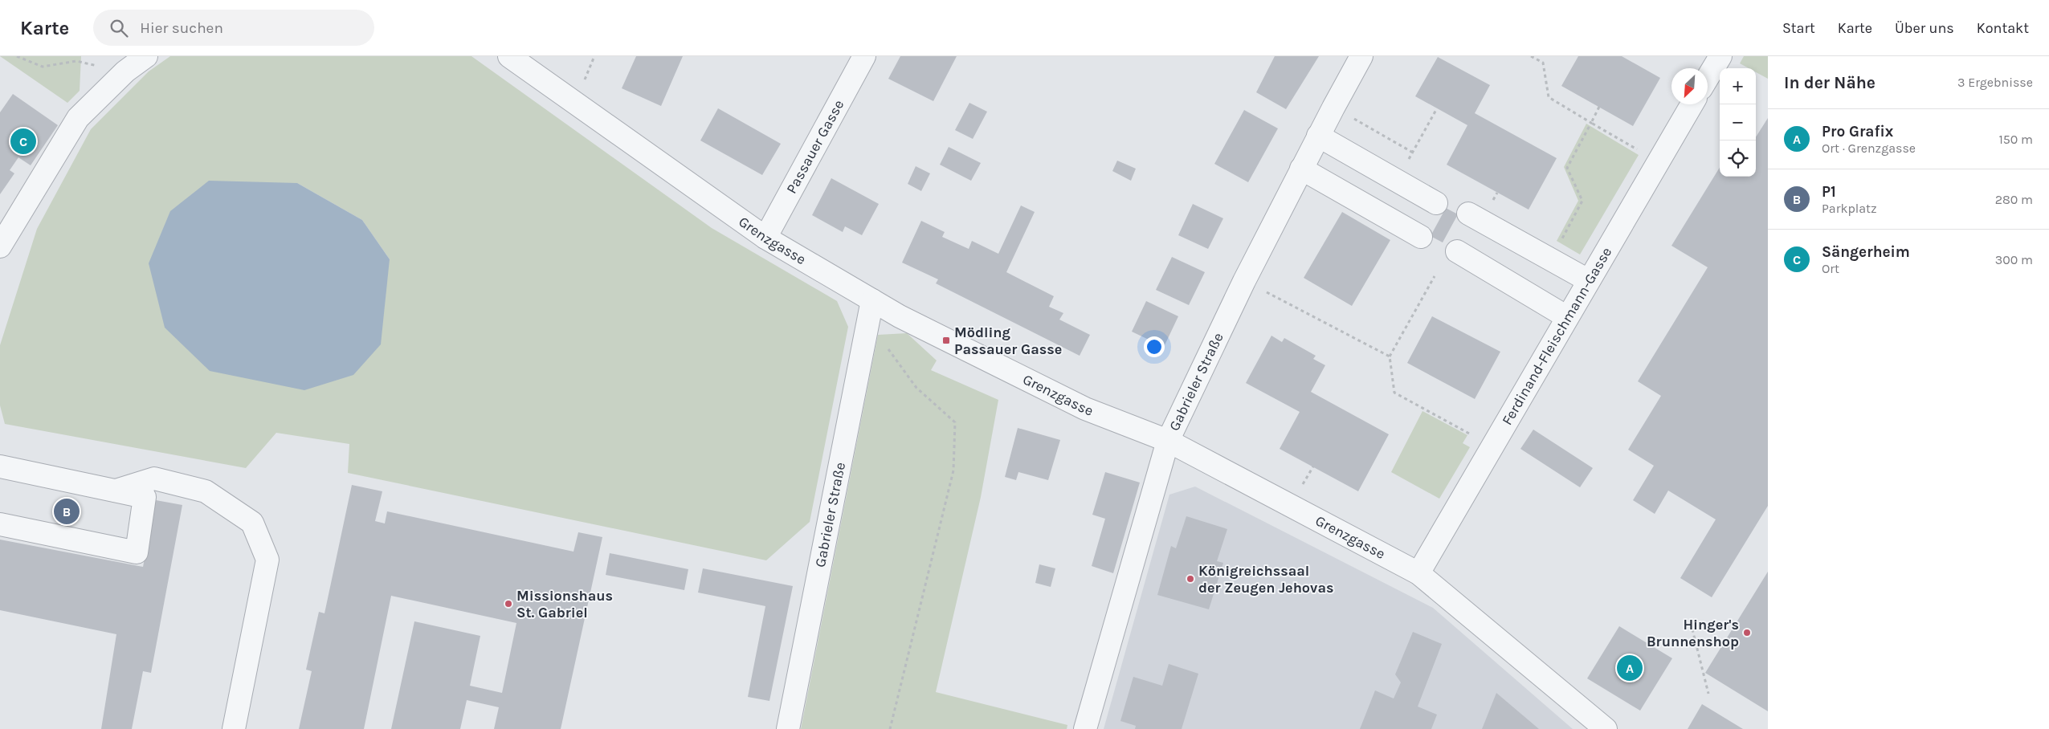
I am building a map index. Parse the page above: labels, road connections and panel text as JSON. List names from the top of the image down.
{
  "streets": {
    "street": [
      "Passauer Gasse",
      "Grenzgasse",
      "Ferdinand-Fleischmann-Gasse",
      "Gabrieler Straße"
    ]
  },
  "crossings": [
    ["Passauer Gasse", "Grenzgasse"],
    ["Grenzgasse", "Ferdinand-Fleischmann-Gasse"],
    ["Grenzgasse", "Gabrieler Straße"]
  ],
  "places": {
    "transit": ["Mödling Passauer Gasse"],
    "other": ["Königreichssaal der Zeugen Jehovas", "Missionshaus St. Gabriel", "Hinger's Brunnenshop"]
  },
  "north": "bottom left",
  "page": {
    "header": "Karte",
    "search": "Hier suchen",
    "nav": [
      "Start",
      "Karte",
      "Über uns",
      "Kontakt"
    ],
    "heading": ["In der Nähe", "3 Ergebnisse"],
    "map_buttons": ["+", "−"],
    "list": [
      {
        "mark": "A",
        "name": "Pro Grafix",
        "note": "Ort · Grenzgasse",
        "value": "150 m"
      },
      {
        "mark": "B",
        "name": "P1",
        "note": "Parkplatz",
        "value": "280 m"
      },
      {
        "mark": "C",
        "name": "Sängerheim",
        "note": "Ort",
        "value": "300 m"
      }
    ],
    "pins": ["C", "B", "A"]
  }
}
